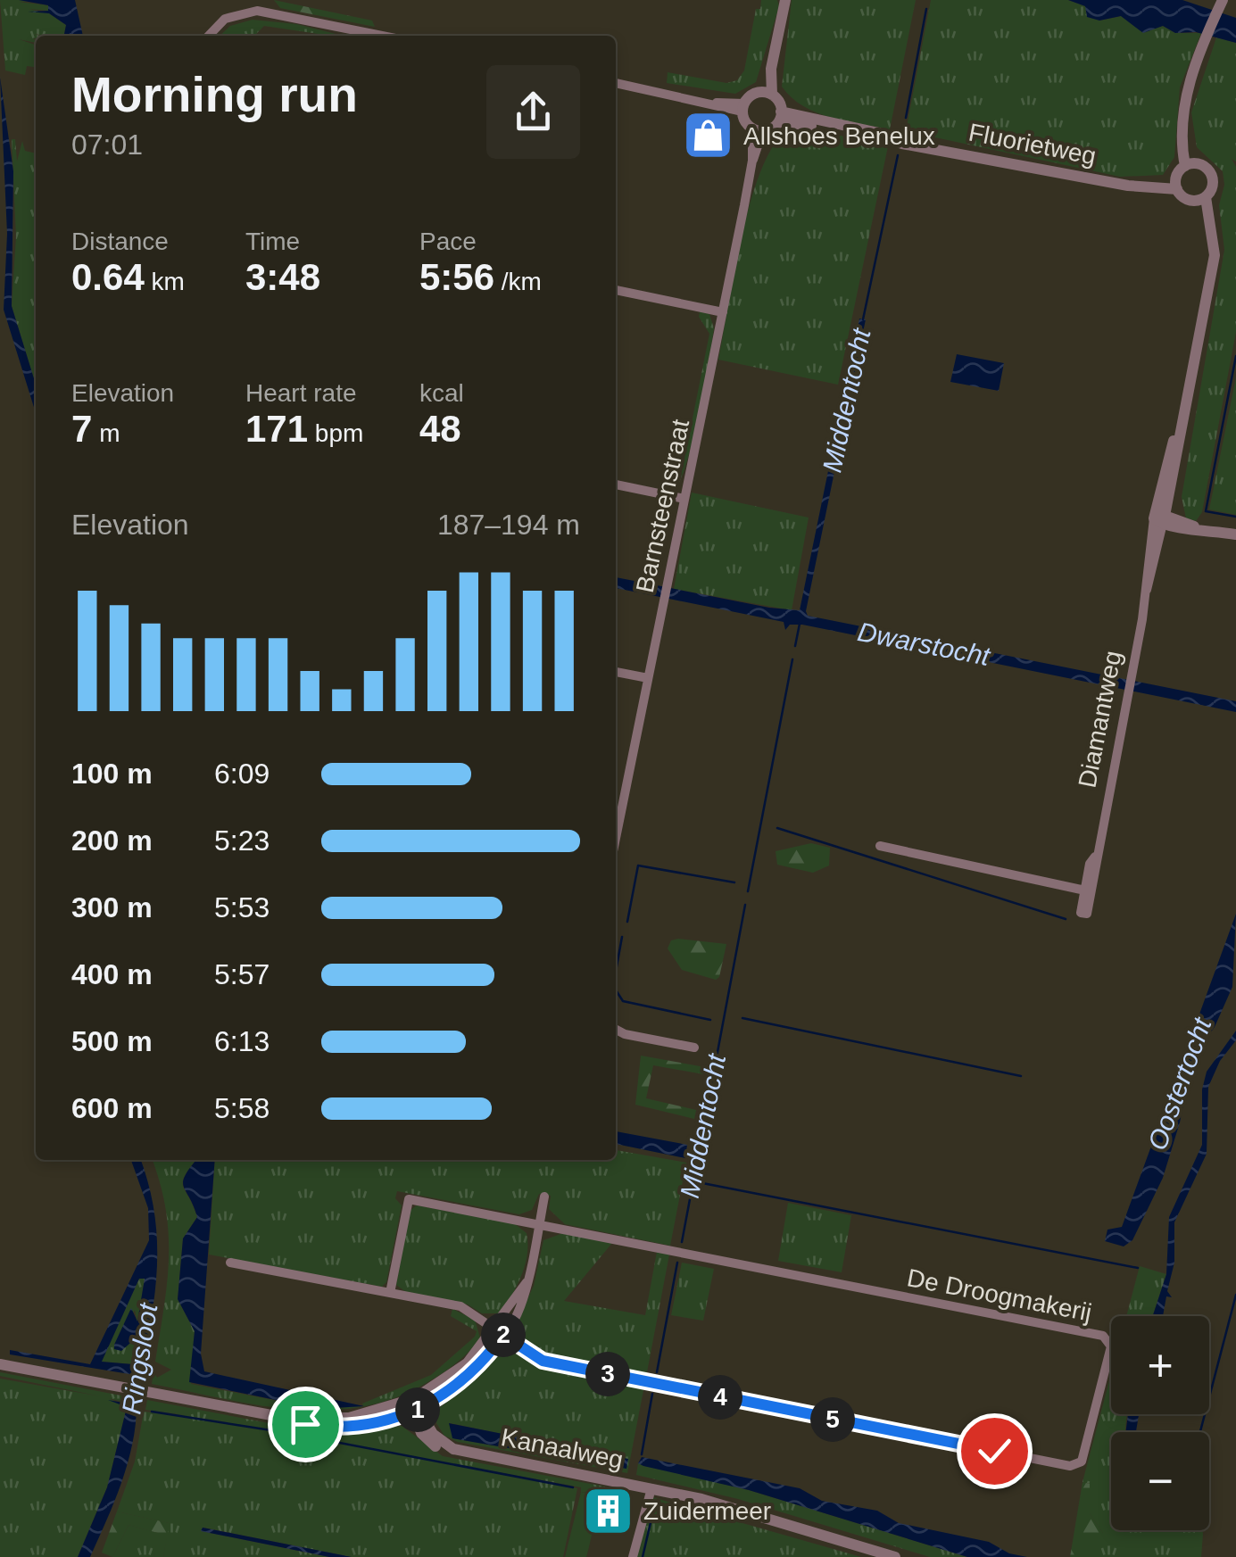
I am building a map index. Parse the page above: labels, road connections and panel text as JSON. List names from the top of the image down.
{
  "streets": {
    "street": [
      "Fluorietweg",
      "Barnsteenstraat",
      "Diamantweg",
      "De Droogmakerij",
      "Kanaalweg"
    ]
  },
  "crossings": [
    ["Fluorietweg", "Diamantweg"]
  ],
  "water": [
    "Middentocht",
    "Dwarstocht",
    "Oostertocht",
    "Ringsloot"
  ],
  "places": {
    "shop": ["Allshoes Benelux"],
    "building": ["Zuidermeer"]
  },
  "page": {
    "heading": ["Morning run", "07:01"],
    "stats": [
      ["Distance", "0.64 km"],
      ["Time", "3:48"],
      ["Pace", "5:56 /km"],
      ["Elevation", "7 m"],
      ["Heart rate", "171 bpm"],
      ["kcal", "48"]
    ],
    "chart": ["Elevation", "187–194 m"],
    "list": [
      {
        "name": "100 m",
        "note": "6:09"
      },
      {
        "name": "200 m",
        "note": "5:23"
      },
      {
        "name": "300 m",
        "note": "5:53"
      },
      {
        "name": "400 m",
        "note": "5:57"
      },
      {
        "name": "500 m",
        "note": "6:13"
      },
      {
        "name": "600 m",
        "note": "5:58"
      }
    ],
    "pins": [
      "2",
      "3",
      "4",
      "1",
      "5"
    ],
    "map_buttons": ["+", "−"]
  }
}
